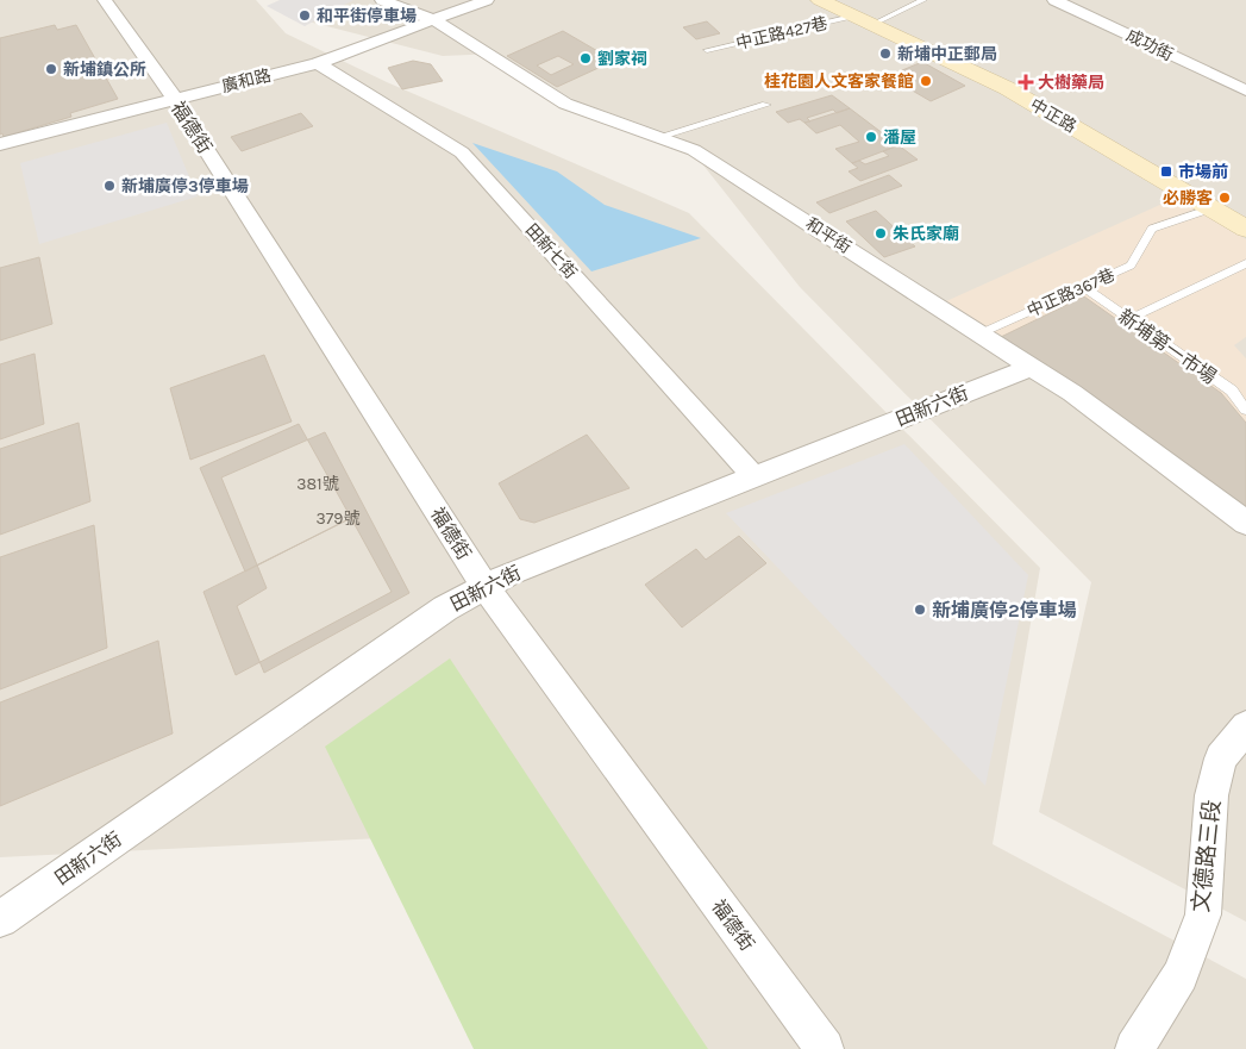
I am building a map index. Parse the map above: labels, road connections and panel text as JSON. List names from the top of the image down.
{
  "streets": {
    "street": [
      "成功街",
      "廣和路",
      "中正路",
      "福德街",
      "和平街",
      "田新七街",
      "田新六街",
      "文德路三段"
    ],
    "lane": ["中正路427巷", "中正路367巷", "新埔第一市場"]
  },
  "crossings": [
    ["中正路427巷", "中正路"],
    ["廣和路", "福德街"],
    ["廣和路", "和平街"],
    ["廣和路", "田新七街"],
    ["中正路", "中正路367巷"],
    ["福德街", "田新六街"],
    ["和平街", "中正路367巷"],
    ["和平街", "田新六街"],
    ["田新七街", "田新六街"],
    ["中正路367巷", "新埔第一市場"]
  ],
  "places": {
    "other": [
      "和平街停車場",
      "新埔中正郵局",
      "劉家祠",
      "新埔鎮公所",
      "桂花園人文客家餐館",
      "潘屋",
      "新埔廣停3停車場",
      "必勝客",
      "朱氏家廟",
      "新埔廣停2停車場"
    ],
    "health": ["大樹藥局"],
    "transit": ["市場前"]
  },
  "house_numbers": ["381號", "379號"]
}
